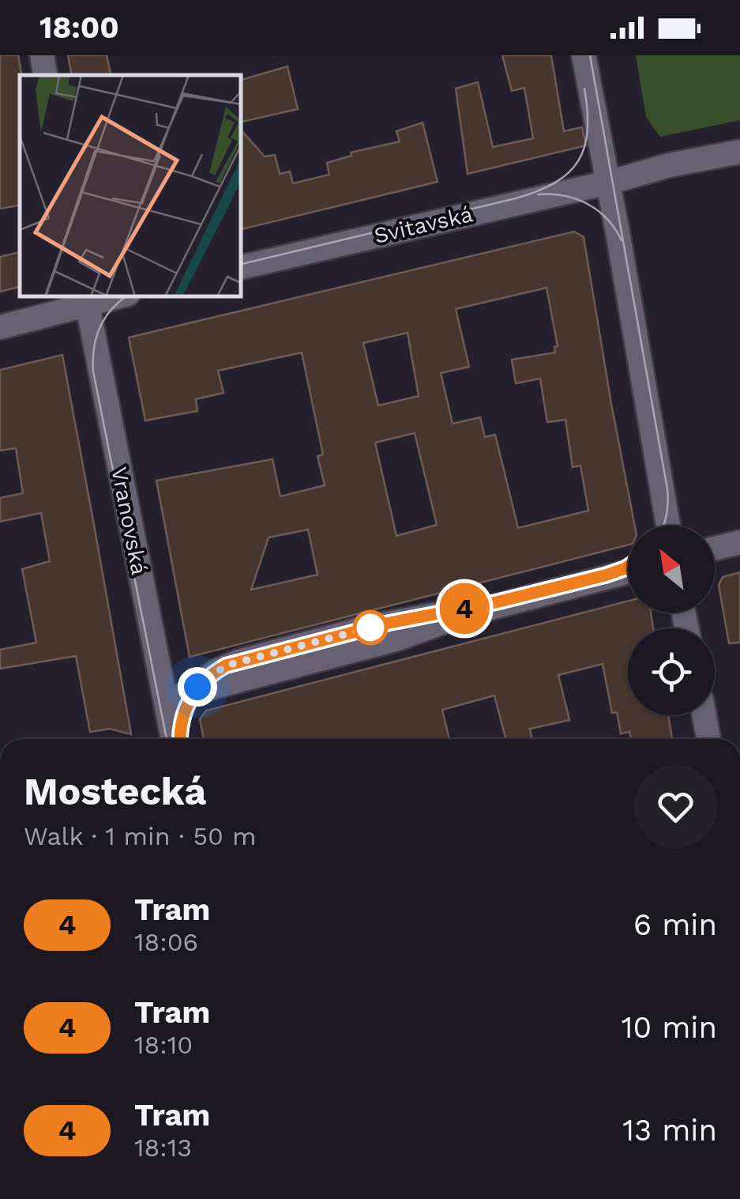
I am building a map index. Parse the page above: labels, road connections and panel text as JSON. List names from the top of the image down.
{
  "streets": {
    "street": ["Svitavská", "Vranovská"]
  },
  "lines": ["tram line 4"],
  "north": "top left",
  "page": {
    "status": "18:00",
    "on_map": "4",
    "heading": ["Mostecká", "Walk · 1 min · 50 m"],
    "list": [
      {
        "mark": "4",
        "name": "Tram",
        "note": "18:06",
        "value": "6 min"
      },
      {
        "mark": "4",
        "name": "Tram",
        "note": "18:10",
        "value": "10 min"
      },
      {
        "mark": "4",
        "name": "Tram",
        "note": "18:13",
        "value": "13 min"
      }
    ]
  }
}
